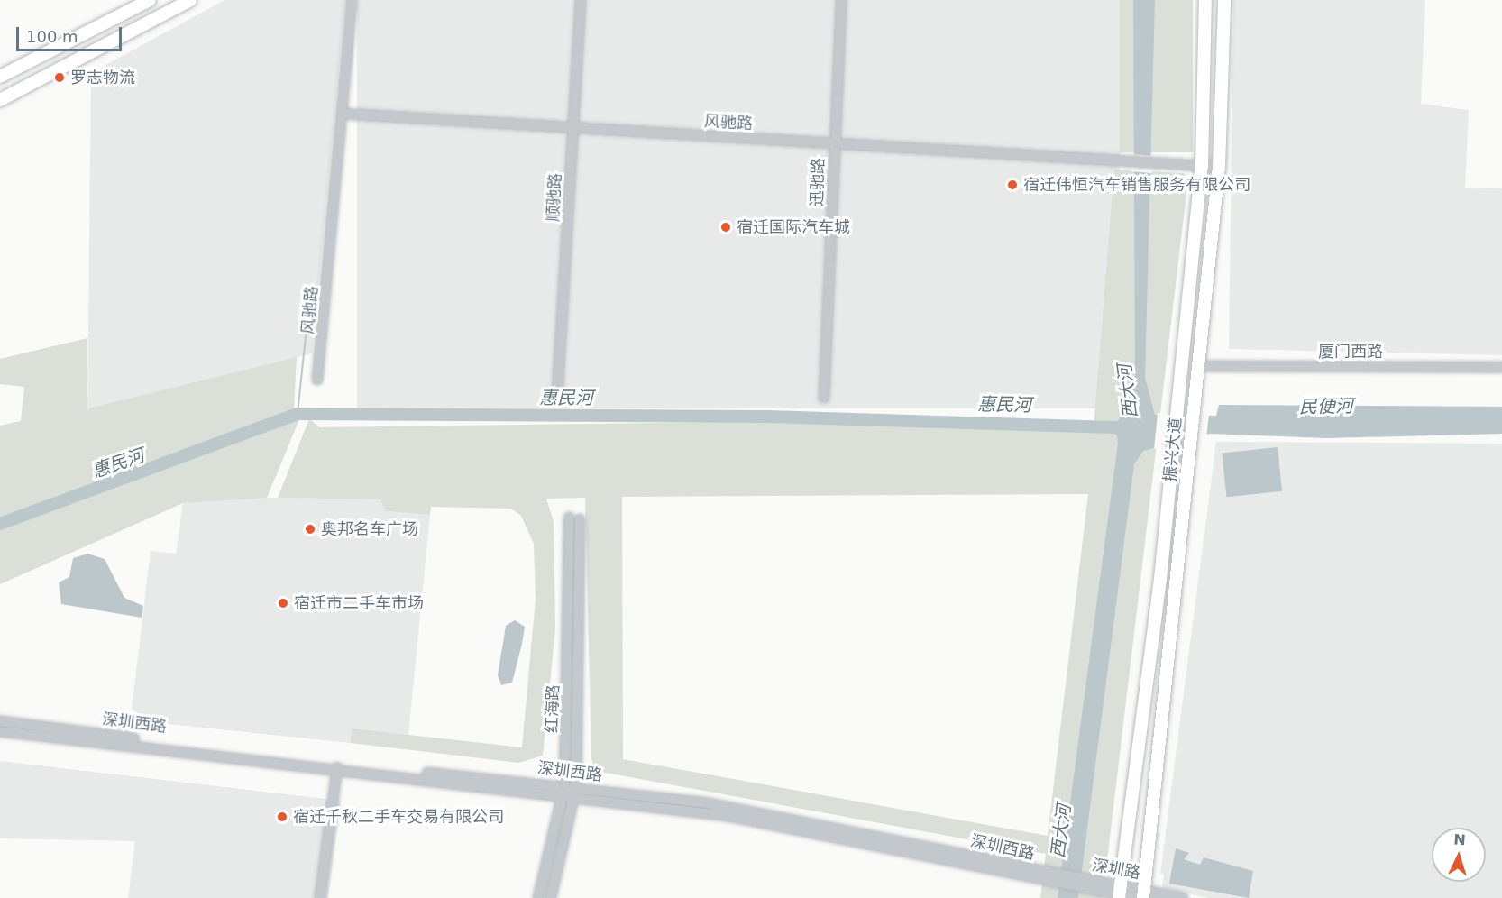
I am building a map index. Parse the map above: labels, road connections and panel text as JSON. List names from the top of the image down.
{
  "streets": {
    "main road": ["振兴大道"],
    "street": [
      "风驰路",
      "迅驰路",
      "顺驰路",
      "厦门西路",
      "红海路",
      "深圳西路",
      "深圳路"
    ]
  },
  "crossings": [
    ["风驰路", "迅驰路"],
    ["风驰路", "顺驰路"],
    ["风驰路", "振兴大道"],
    ["厦门西路", "振兴大道"],
    ["振兴大道", "深圳路"],
    ["红海路", "深圳西路"],
    ["深圳西路", "深圳路"]
  ],
  "water": ["西大河", "惠民河", "民便河"],
  "places": [
    "罗志物流",
    "宿迁伟恒汽车销售服务有限公司",
    "宿迁国际汽车城",
    "奥邦名车广场",
    "宿迁市二手车市场",
    "宿迁千秋二手车交易有限公司"
  ],
  "scale_bar": "100 m",
  "north": "top"
}
